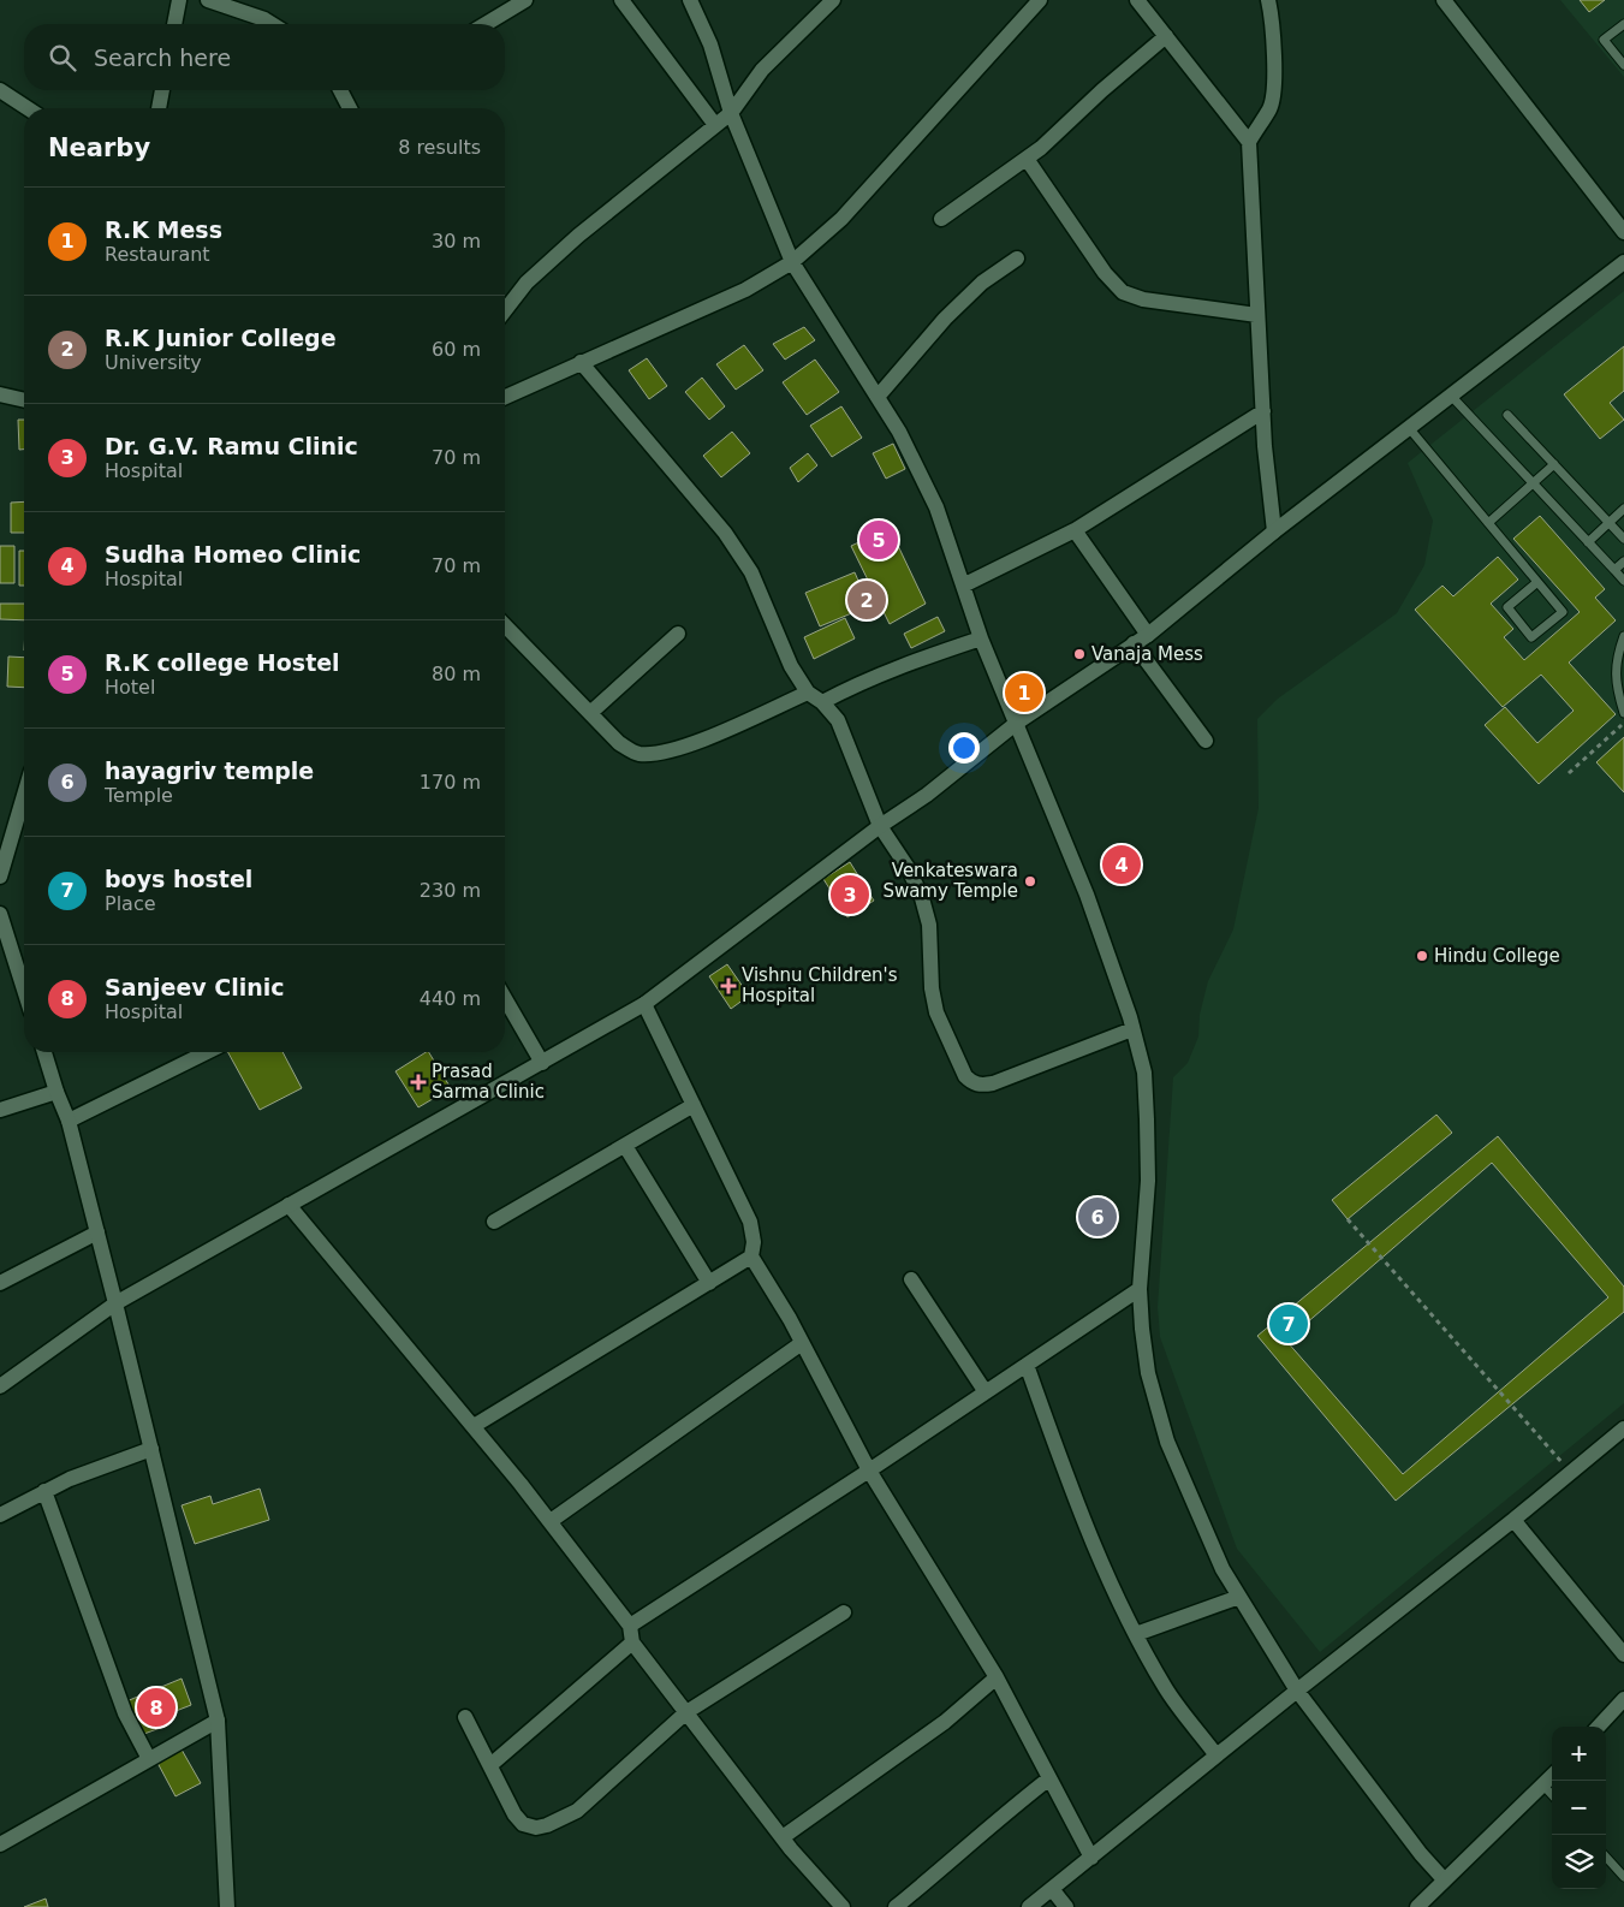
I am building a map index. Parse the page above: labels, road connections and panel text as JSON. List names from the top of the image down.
{
  "places": {
    "other": ["Vanaja Mess", "Venkateswara Swamy Temple", "Hindu College"],
    "health": ["Vishnu Children's Hospital", "Prasad Sarma Clinic"]
  },
  "page": {
    "search": "Search here",
    "heading": ["Nearby", "8 results"],
    "list": [
      {
        "mark": "1",
        "name": "R.K Mess",
        "note": "Restaurant",
        "value": "30 m"
      },
      {
        "mark": "2",
        "name": "R.K Junior College",
        "note": "University",
        "value": "60 m"
      },
      {
        "mark": "3",
        "name": "Dr. G.V. Ramu Clinic",
        "note": "Hospital",
        "value": "70 m"
      },
      {
        "mark": "4",
        "name": "Sudha Homeo Clinic",
        "note": "Hospital",
        "value": "70 m"
      },
      {
        "mark": "5",
        "name": "R.K college Hostel",
        "note": "Hotel",
        "value": "80 m"
      },
      {
        "mark": "6",
        "name": "hayagriv temple",
        "note": "Temple",
        "value": "170 m"
      },
      {
        "mark": "7",
        "name": "boys hostel",
        "note": "Place",
        "value": "230 m"
      },
      {
        "mark": "8",
        "name": "Sanjeev Clinic",
        "note": "Hospital",
        "value": "440 m"
      }
    ],
    "pins": [
      "5",
      "2",
      "1",
      "4",
      "3",
      "6",
      "7",
      "8"
    ],
    "map_buttons": ["+", "−"]
  }
}
